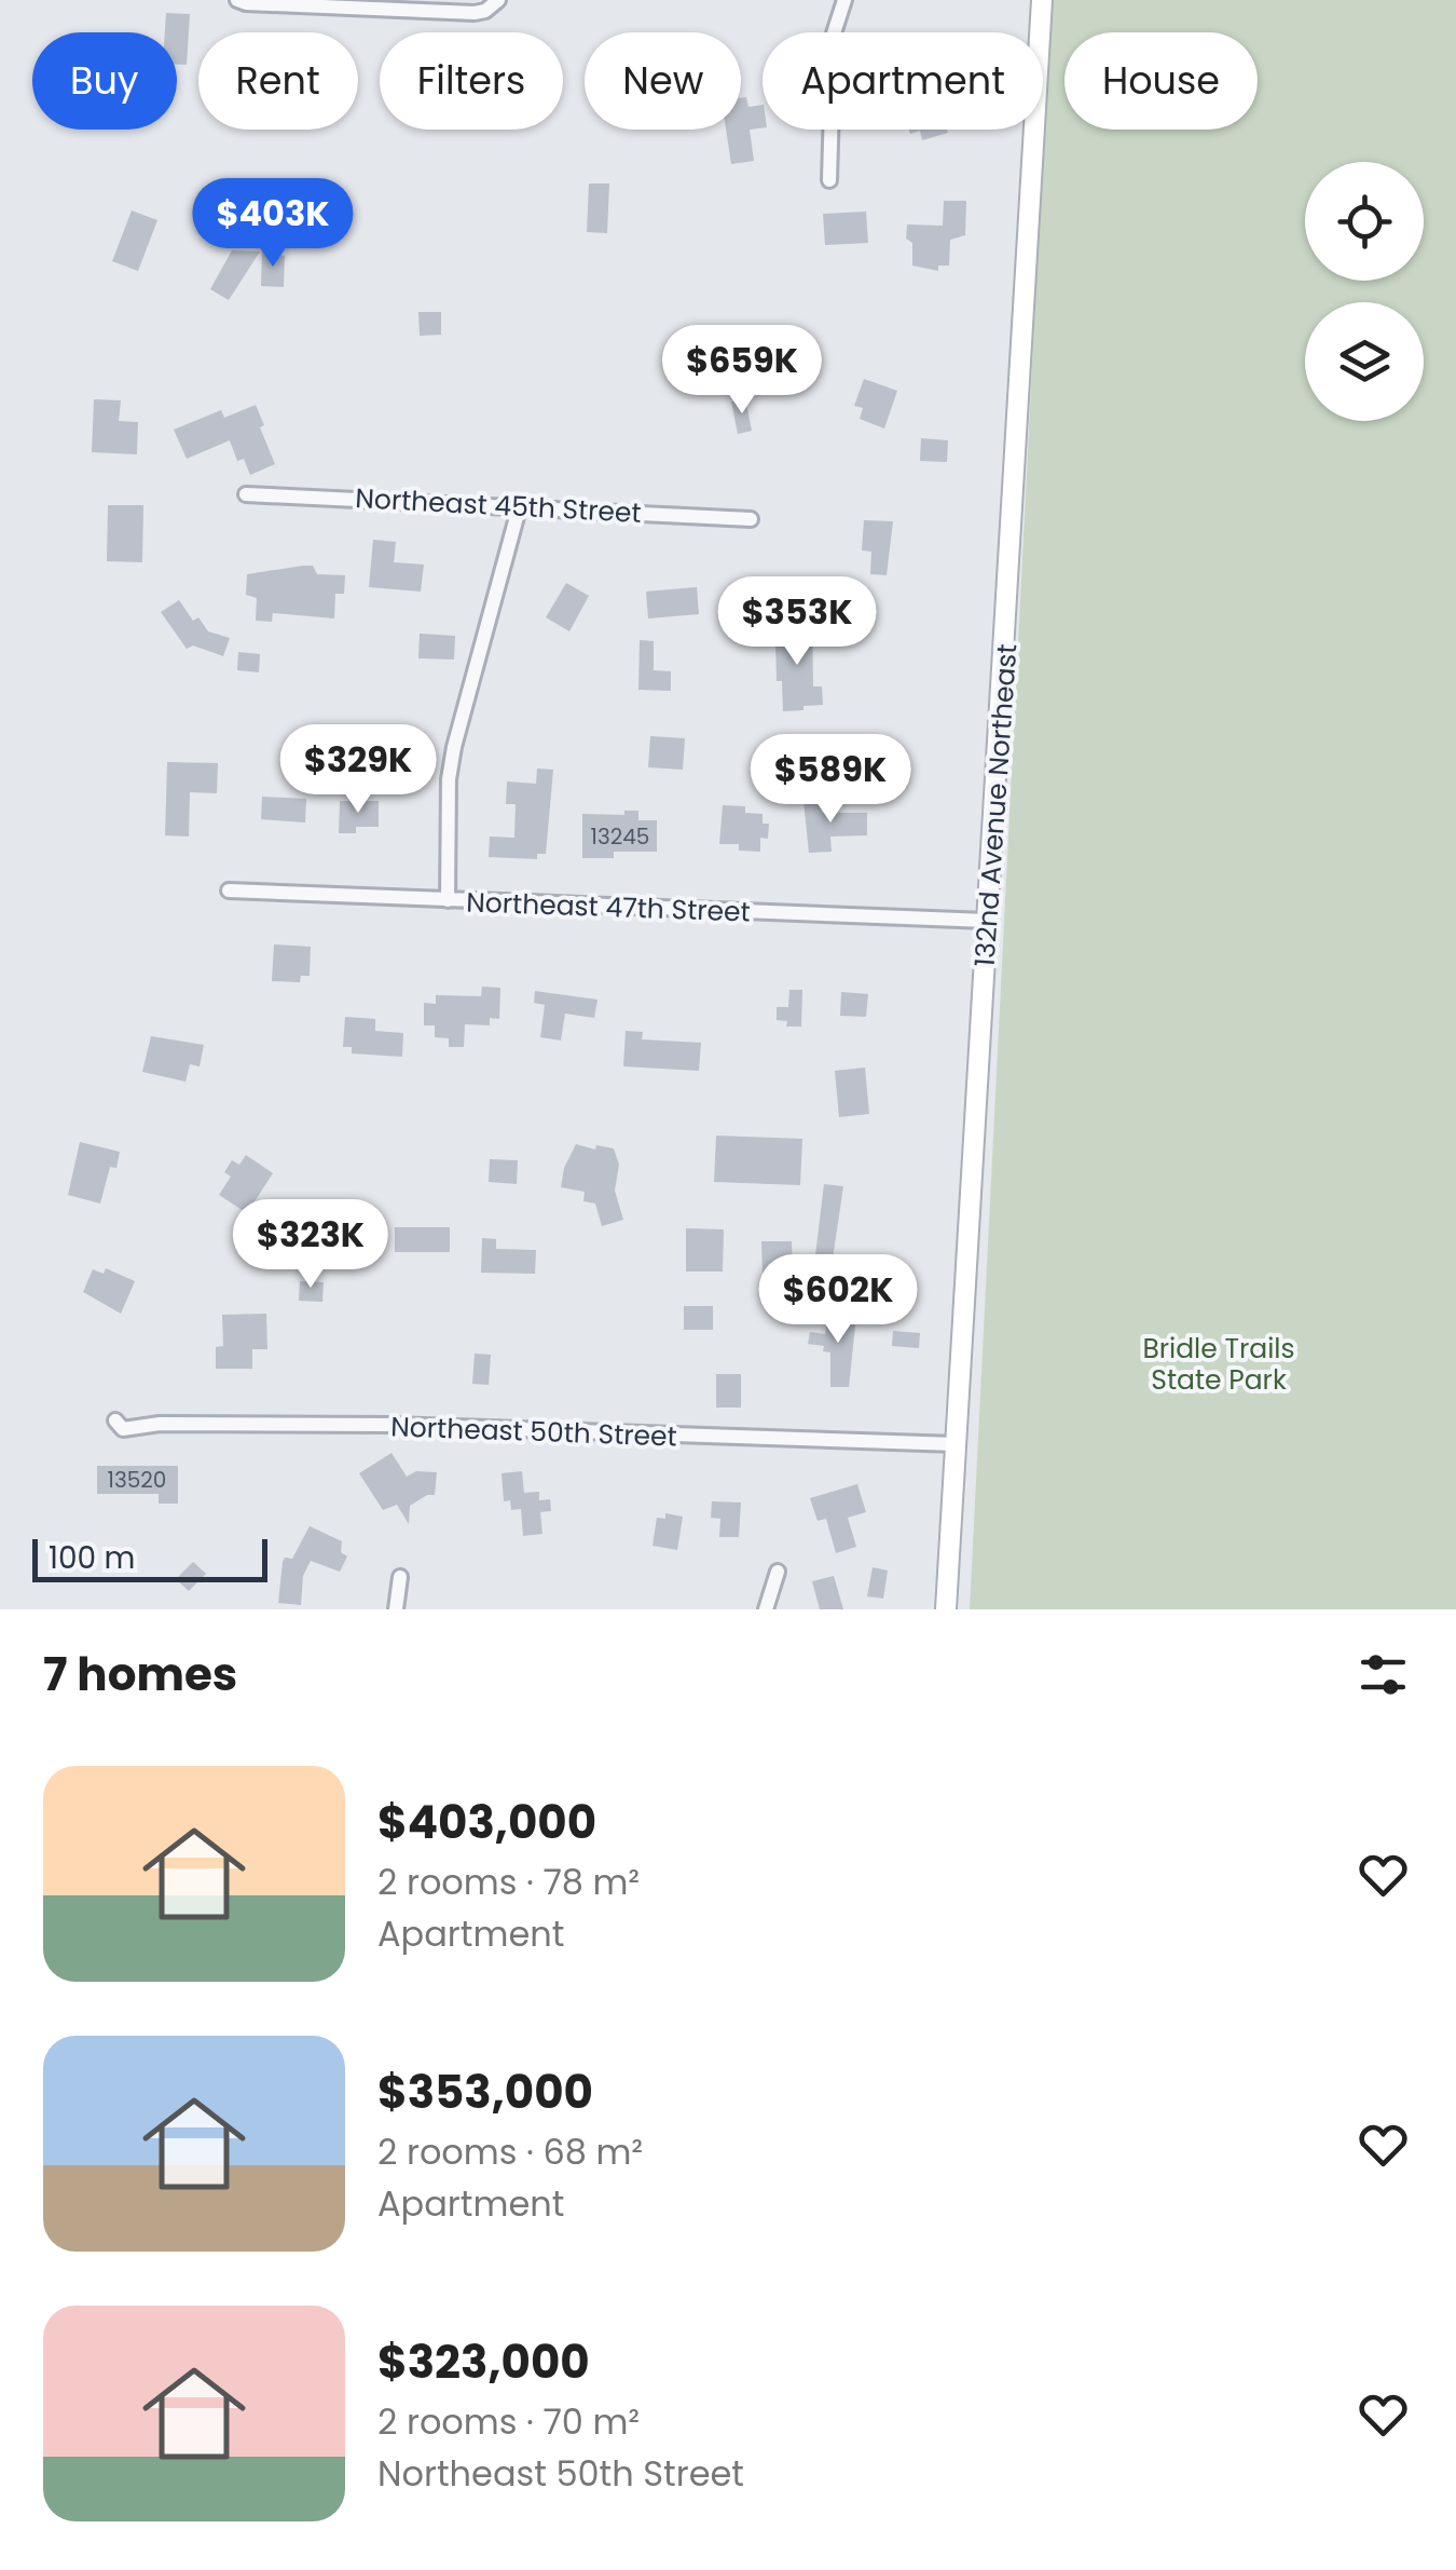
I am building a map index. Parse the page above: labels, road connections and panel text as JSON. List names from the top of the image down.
{
  "streets": {
    "street": [
      "Northeast 45th Street",
      "132nd Avenue Northeast",
      "Northeast 47th Street",
      "Northeast 50th Street"
    ]
  },
  "crossings": [
    ["132nd Avenue Northeast", "Northeast 47th Street"],
    ["132nd Avenue Northeast", "Northeast 50th Street"]
  ],
  "parks": ["Bridle Trails State Park"],
  "house_numbers": ["13245", "13520"],
  "scale_bar": "100 m",
  "page": {
    "chip": [
      "Buy",
      "Rent",
      "Filters",
      "New",
      "Apartment",
      "House"
    ],
    "price": [
      "$403K",
      "$659K",
      "$353K",
      "$329K",
      "$589K",
      "$323K",
      "$602K"
    ],
    "scale": "100 m",
    "heading": "7 homes",
    "list": [
      {
        "name": "$403,000",
        "note": "2 rooms · 78 m² · Apartment"
      },
      {
        "name": "$353,000",
        "note": "2 rooms · 68 m² · Apartment"
      },
      {
        "name": "$323,000",
        "note": "2 rooms · 70 m² · Northeast 50th Street"
      }
    ]
  }
}
